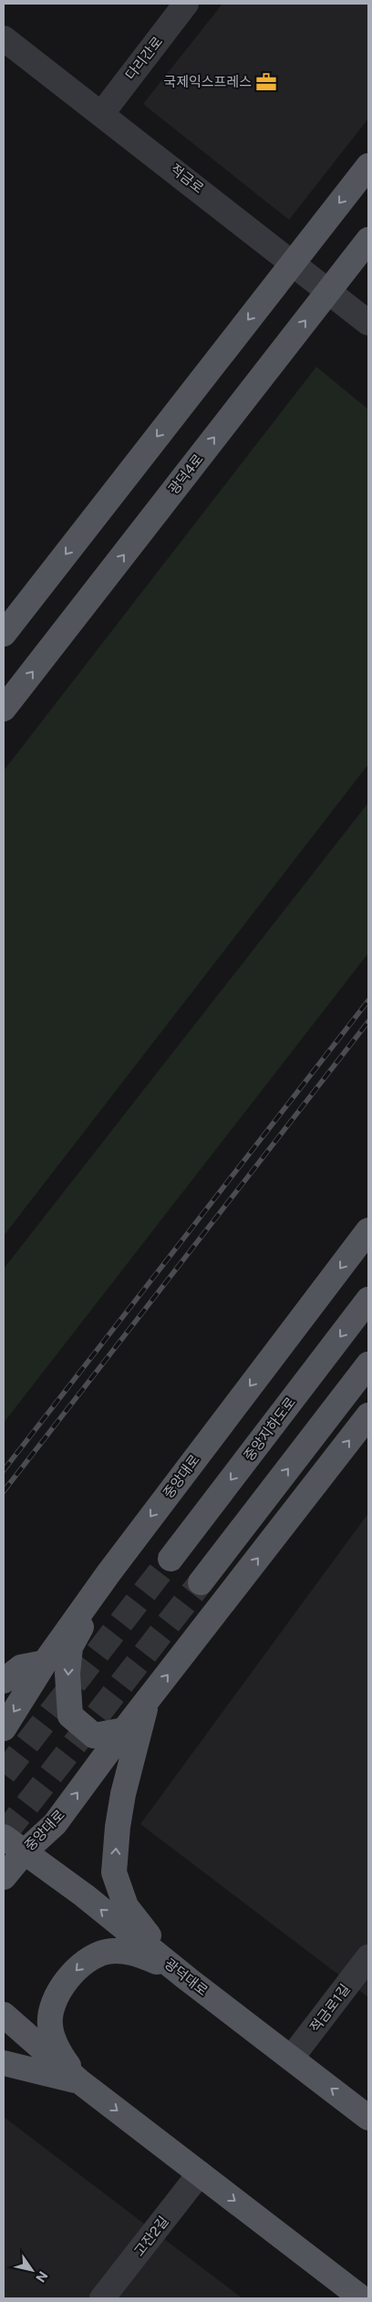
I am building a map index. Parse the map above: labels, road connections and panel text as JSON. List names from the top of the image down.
{
  "streets": {
    "main road": [
      "광덕4로",
      "중앙지하도로",
      "중앙대로",
      "광덕대로"
    ],
    "street": [
      "다리간로",
      "적금로",
      "적금로1길",
      "고잔2길"
    ]
  },
  "crossings": [
    ["다리간로", "적금로"],
    ["적금로", "광덕4로"],
    ["중앙대로", "광덕대로"],
    ["광덕대로", "적금로1길"]
  ],
  "places": {
    "office": ["국제익스프레스"]
  },
  "north": "bottom right"
}
